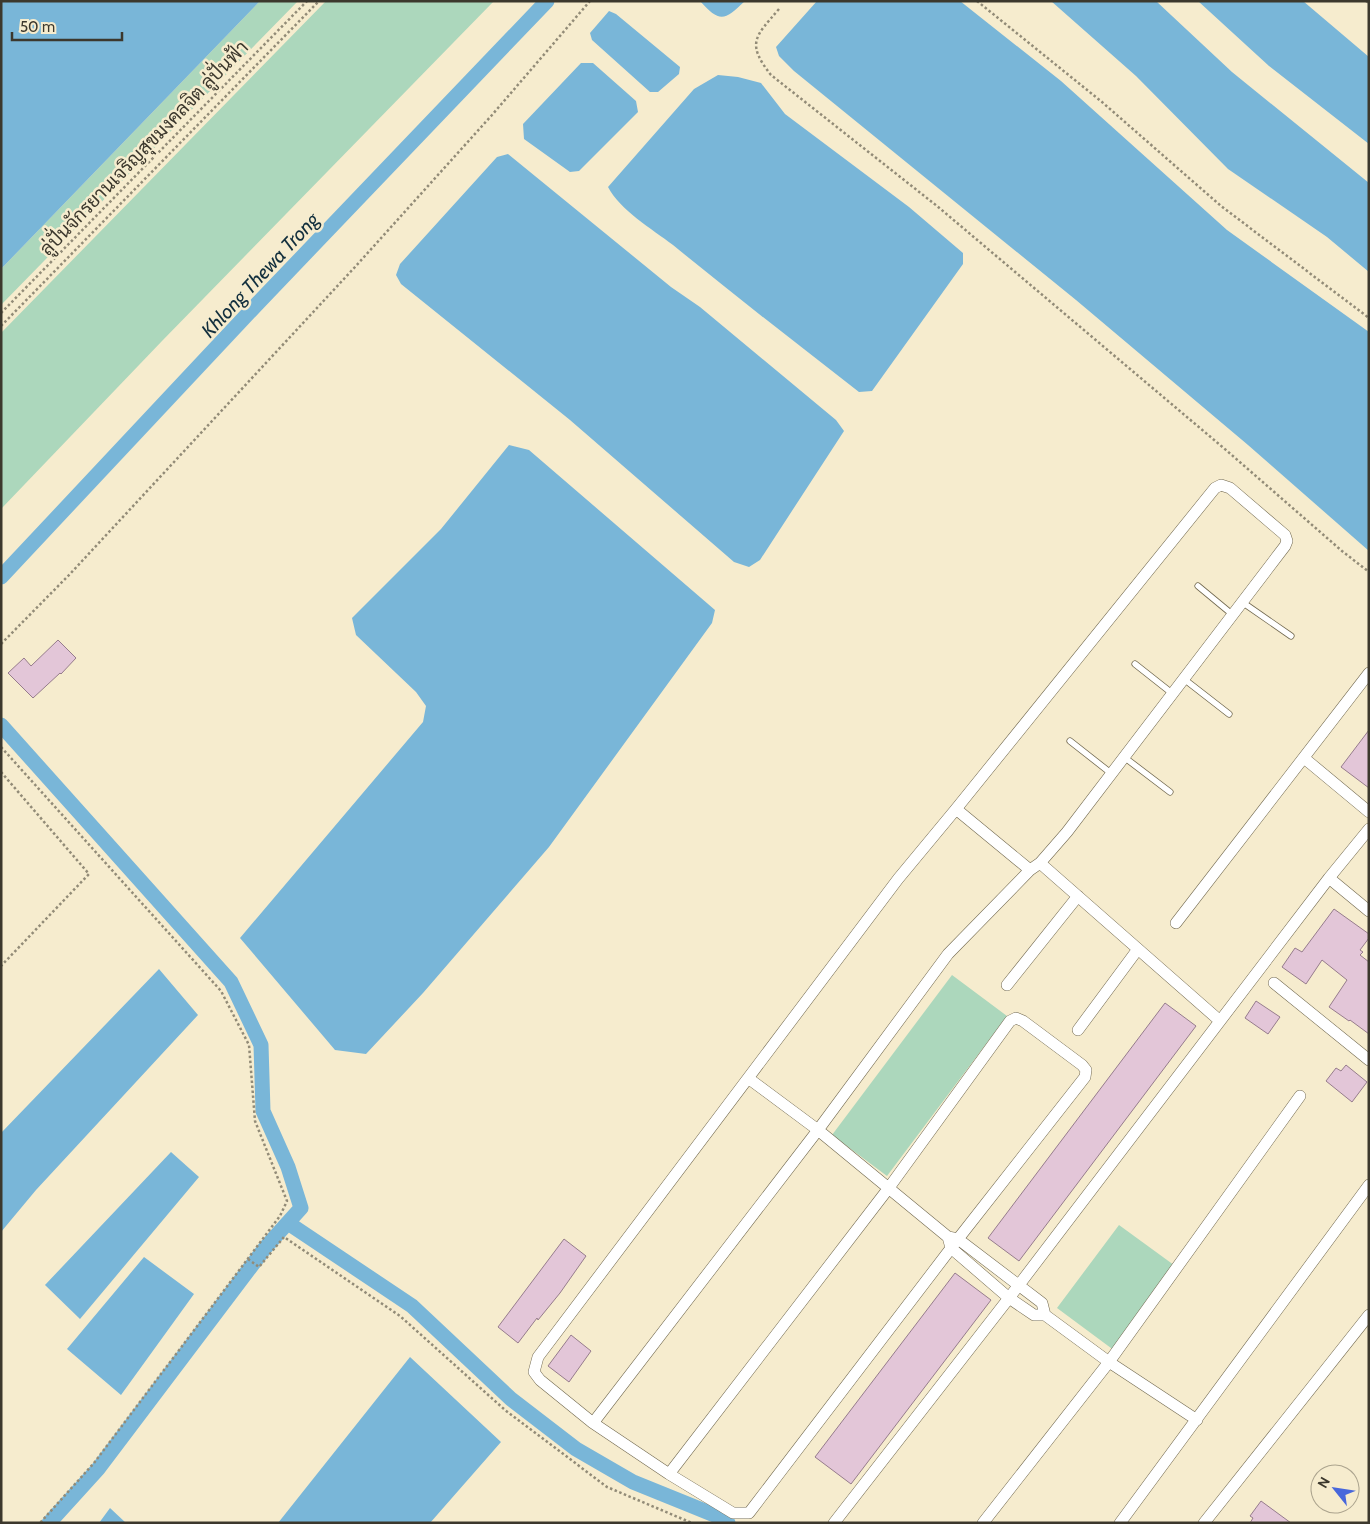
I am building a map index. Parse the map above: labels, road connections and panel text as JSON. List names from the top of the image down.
{
  "streets": {
    "path": ["ลู่ปั่นจักรยานเจริญสุขมงคลจิต ลู่ปั่นฟ้า"]
  },
  "water": ["Khlong Thewa Trong"],
  "scale_bar": "50 m",
  "north": "top left"
}
